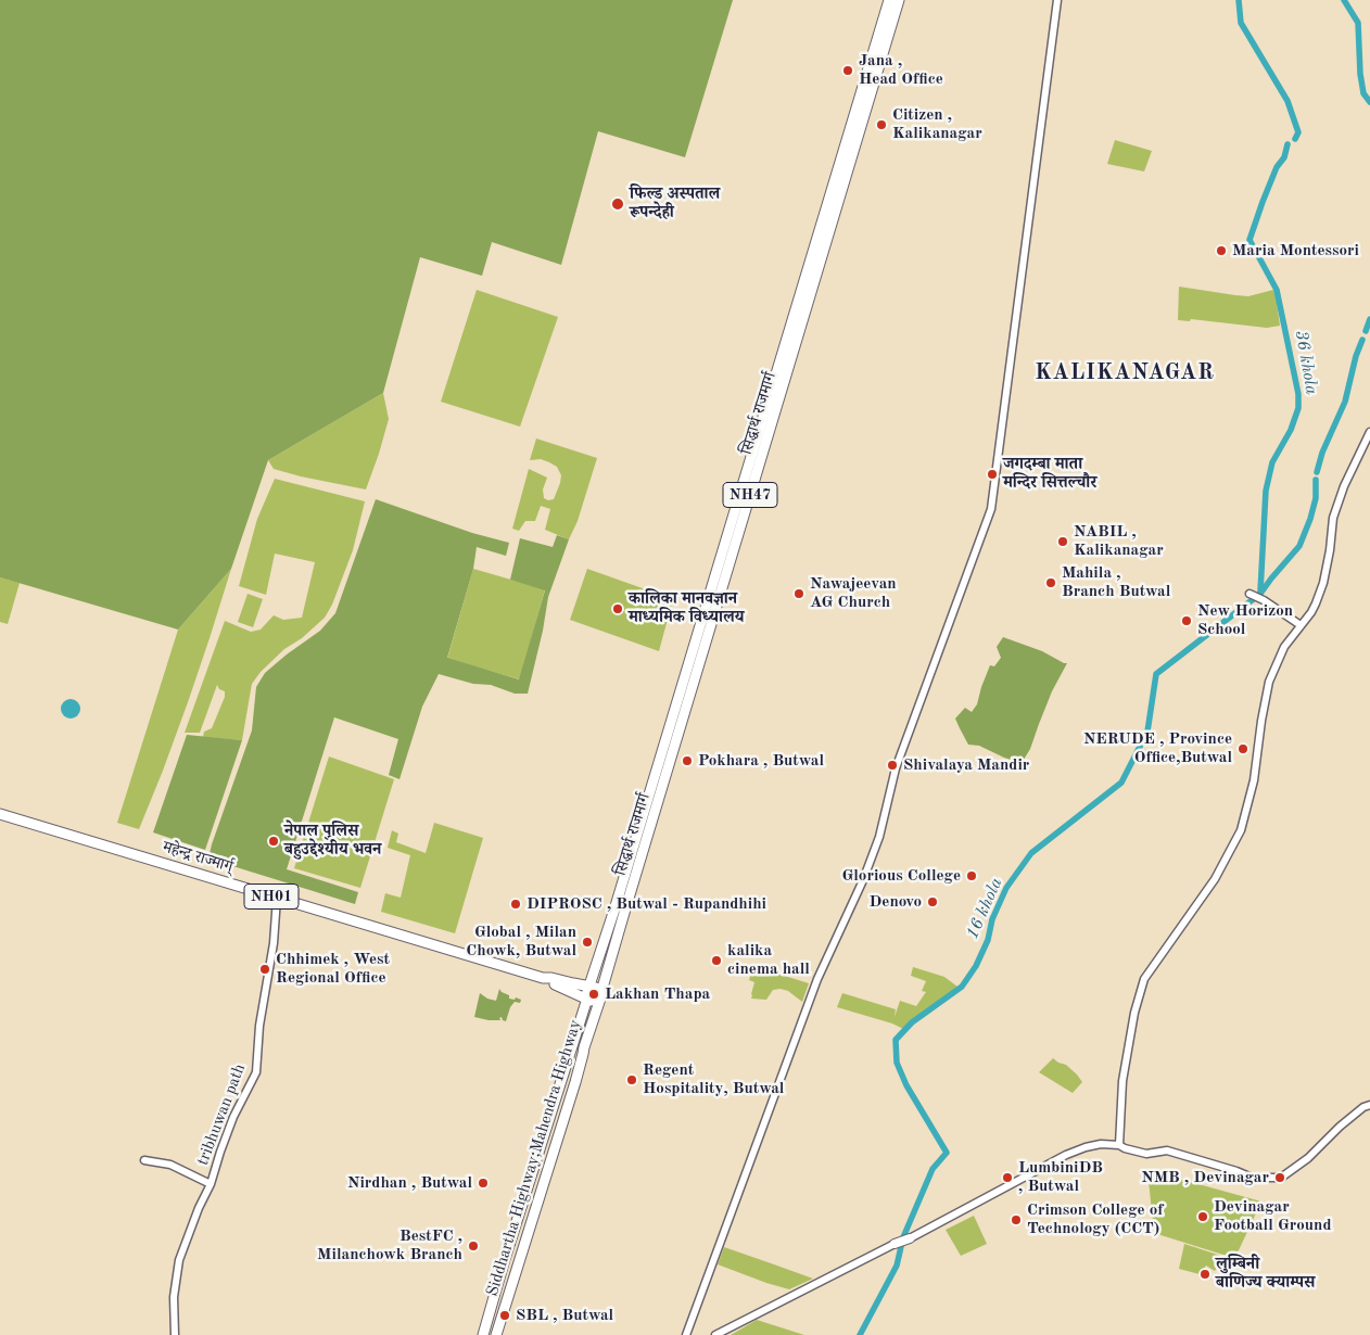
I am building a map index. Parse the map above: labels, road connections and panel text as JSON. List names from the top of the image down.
{
  "streets": {
    "highway": [
      "सिद्धार्थ राजमार्ग",
      "NH47",
      "महेन्द्र राज्मार्ग्",
      "NH01",
      "Siddhartha Highway;Mahendra Highway"
    ],
    "street": ["tribhuwan path"]
  },
  "crossings": [
    ["सिद्धार्थ राजमार्ग", "NH47"],
    ["सिद्धार्थ राजमार्ग", "महेन्द्र राज्मार्ग्"],
    ["सिद्धार्थ राजमार्ग", "Siddhartha Highway;Mahendra Highway"],
    ["NH47", "महेन्द्र राज्मार्ग्"],
    ["NH47", "Siddhartha Highway;Mahendra Highway"],
    ["महेन्द्र राज्मार्ग्", "tribhuwan path"],
    ["महेन्द्र राज्मार्ग्", "Siddhartha Highway;Mahendra Highway"]
  ],
  "districts": ["KALIKANAGAR"],
  "water": ["36 khola", "16 khola"],
  "places": [
    "Jana , Head Office",
    "Citizen , Kalikanagar",
    "फिल्ड अस्पताल रूपन्देही",
    "Maria Montessori",
    "जगदम्बा माता मन्दिर सित्तल्चौर",
    "NABIL , Kalikanagar",
    "Mahila , Branch Butwal",
    "Nawajeevan AG Church",
    "कालिका मानवज्ञान माध्यमिक विध्यालय",
    "New Horizon School",
    "NERUDE , Province Office,Butwal",
    "Pokhara , Butwal",
    "Shivalaya Mandir",
    "नेपाल पुलिस बहुउद्देश्यीय भवन",
    "Glorious College",
    "Denovo",
    "DIPROSC , Butwal - Rupandhihi",
    "Global , Milan Chowk, Butwal",
    "kalika cinema hall",
    "Chhimek , West Regional Office",
    "Lakhan Thapa",
    "Regent Hospitality, Butwal",
    "LumbiniDB , Butwal",
    "NMB , Devinagar",
    "Nirdhan , Butwal",
    "Devinagar Football Ground",
    "Crimson College of Technology (CCT)",
    "BestFC , Milanchowk Branch",
    "लुम्बिनी बाणिज्य क्याम्पस",
    "SBL , Butwal"
  ]
}
